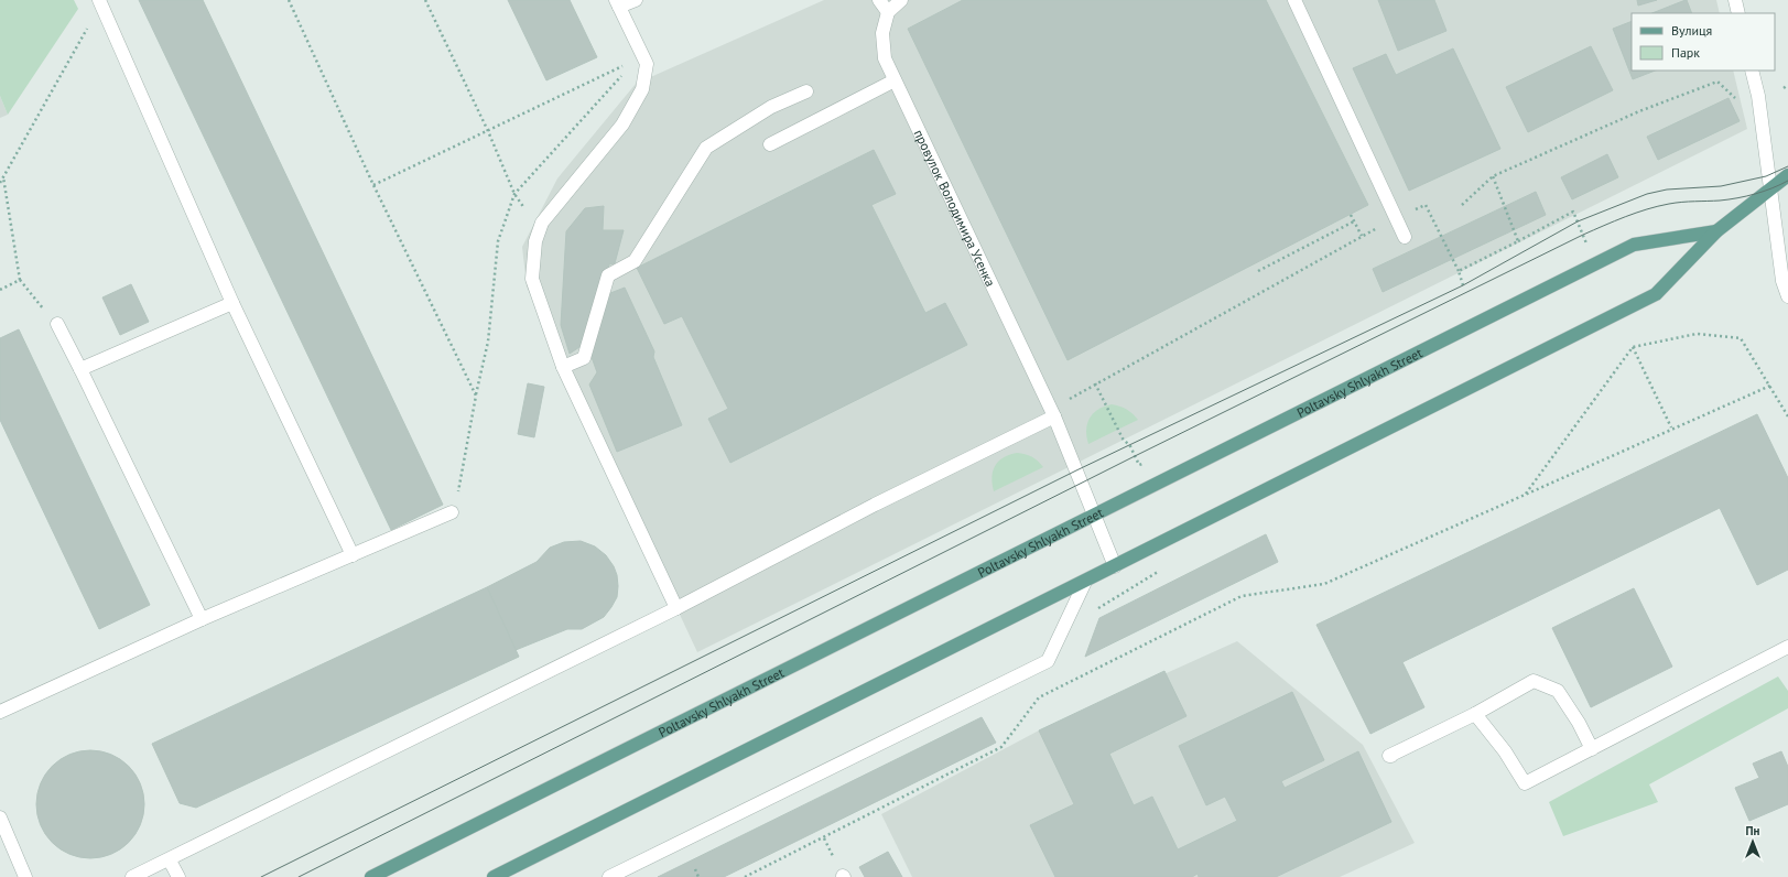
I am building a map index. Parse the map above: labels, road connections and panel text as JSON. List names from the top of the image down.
{
  "streets": {
    "main road": ["Poltavsky Shlyakh Street"],
    "street": ["провулок Володимира Усенка"]
  },
  "crossings": [
    ["провулок Володимира Усенка", "Poltavsky Shlyakh Street"]
  ],
  "legend": ["Вулиця", "Парк"],
  "north": "top"
}
